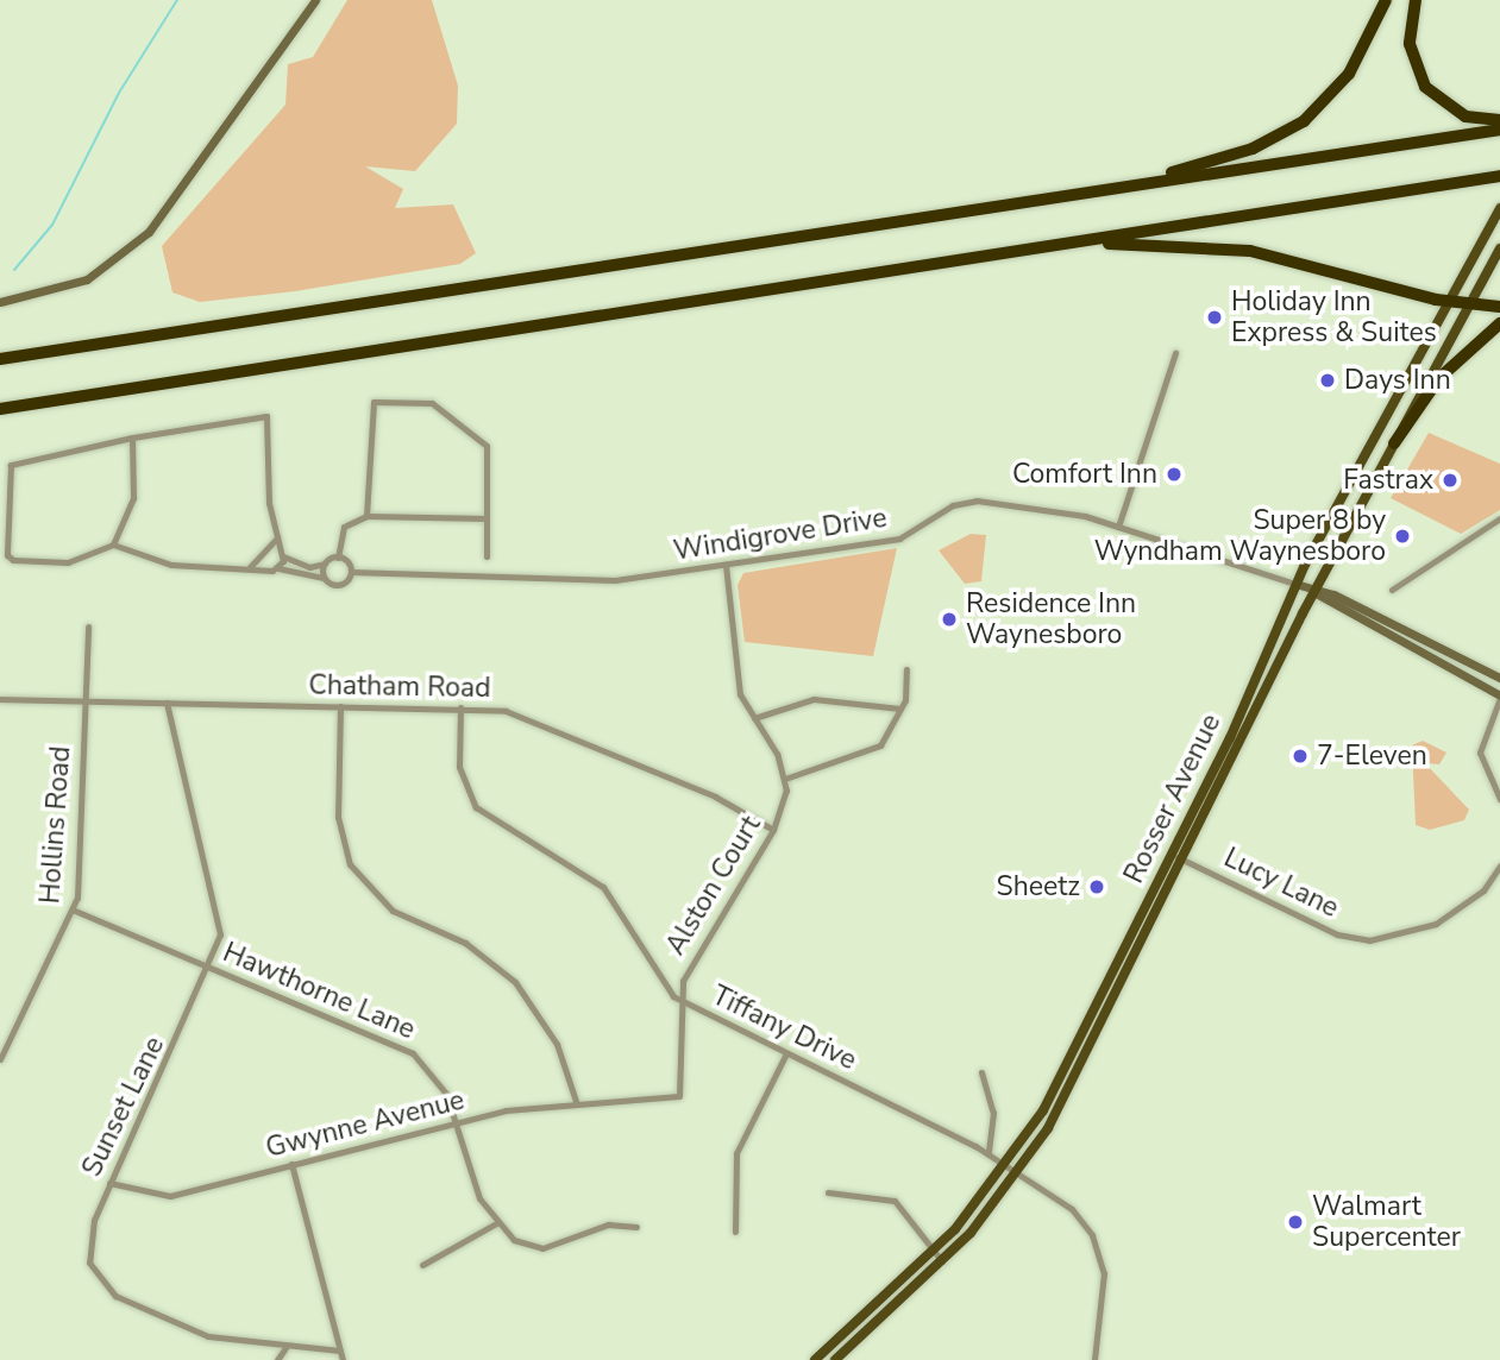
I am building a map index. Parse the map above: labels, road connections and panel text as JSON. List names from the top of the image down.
{
  "streets": {
    "main road": ["Rosser Avenue"],
    "street": [
      "Windigrove Drive",
      "Chatham Road",
      "Hollins Road",
      "Lucy Lane",
      "Alston Court",
      "Hawthorne Lane",
      "Tiffany Drive",
      "Sunset Lane",
      "Gwynne Avenue"
    ]
  },
  "crossings": [
    ["Windigrove Drive", "Rosser Avenue"],
    ["Chatham Road", "Hollins Road"],
    ["Chatham Road", "Alston Court"],
    ["Chatham Road", "Tiffany Drive"],
    ["Chatham Road", "Sunset Lane"],
    ["Rosser Avenue", "Lucy Lane"],
    ["Rosser Avenue", "Tiffany Drive"],
    ["Hollins Road", "Hawthorne Lane"],
    ["Alston Court", "Tiffany Drive"],
    ["Alston Court", "Gwynne Avenue"],
    ["Hawthorne Lane", "Sunset Lane"],
    ["Hawthorne Lane", "Gwynne Avenue"],
    ["Sunset Lane", "Gwynne Avenue"]
  ],
  "places": [
    "Holiday Inn Express & Suites",
    "Days Inn",
    "Comfort Inn",
    "Fastrax",
    "Super 8 by Wyndham Waynesboro",
    "Residence Inn Waynesboro",
    "7-Eleven",
    "Sheetz",
    "Walmart Supercenter"
  ]
}
